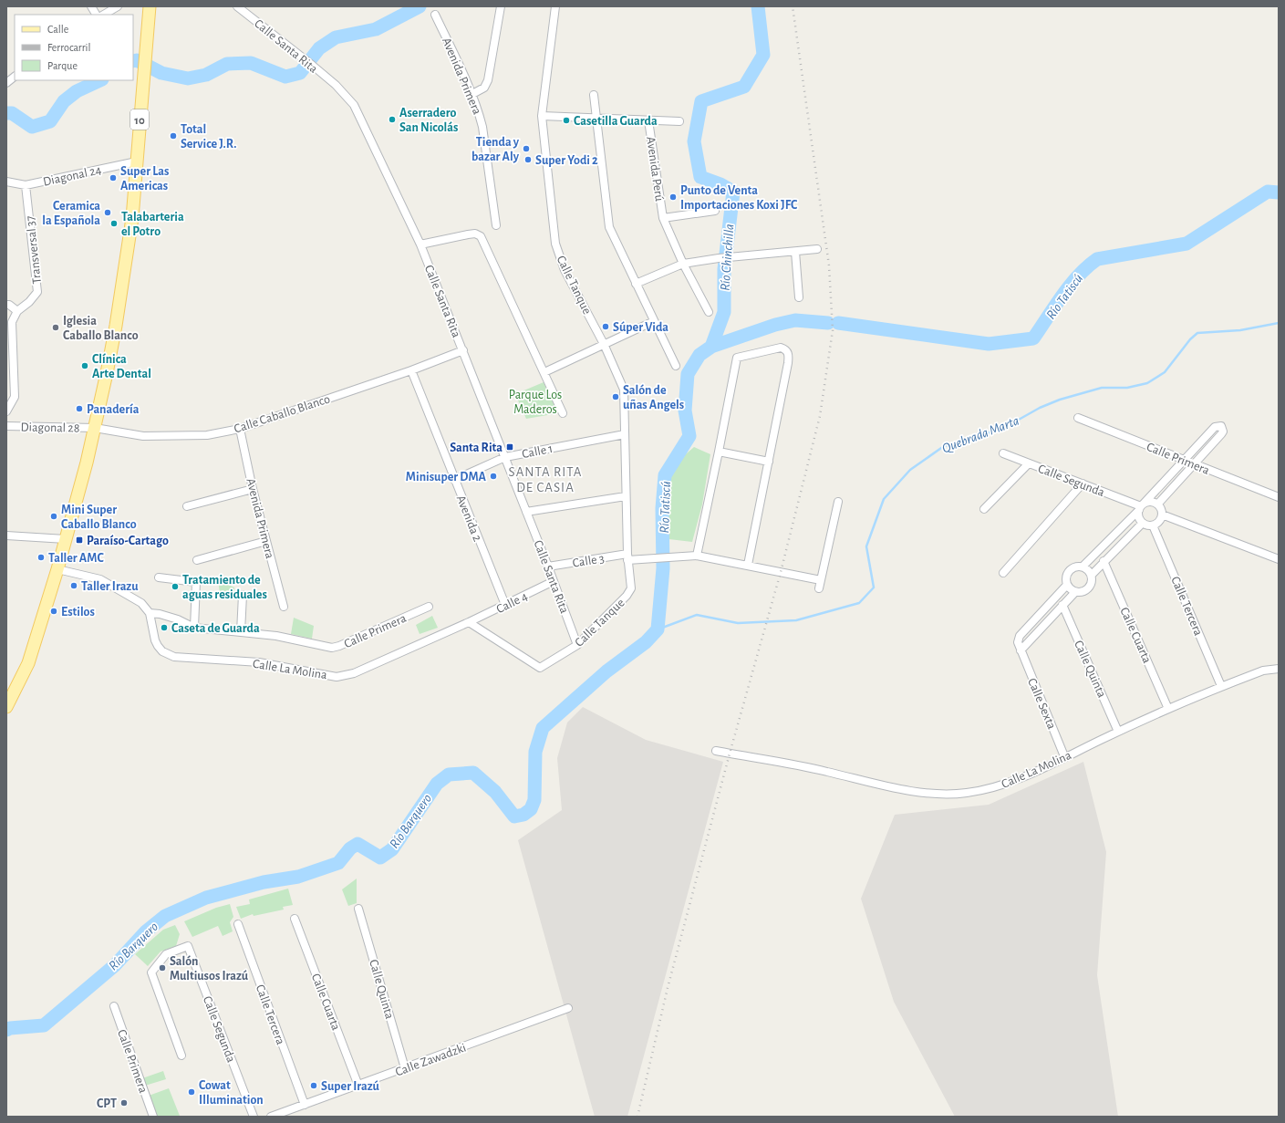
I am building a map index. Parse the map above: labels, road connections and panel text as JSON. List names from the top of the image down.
{
  "streets": {
    "main road": ["10"],
    "street": [
      "Calle Santa Rita",
      "Avenida Primera",
      "Avenida Perú",
      "Diagonal 24",
      "Transversal 37",
      "Calle Tanque",
      "Calle Caballo Blanco",
      "Diagonal 28",
      "Calle 1",
      "Calle Primera",
      "Calle Segunda",
      "Avenida 2",
      "Calle 3",
      "Calle 4",
      "Calle Tercera",
      "Calle Cuarta",
      "Calle La Molina",
      "Calle Quinta",
      "Calle Sexta",
      "Calle Zawadzki"
    ]
  },
  "crossings": [
    ["Calle Santa Rita", "Calle Tanque"],
    ["Calle Santa Rita", "Calle Caballo Blanco"],
    ["Calle Santa Rita", "Calle 1"],
    ["Calle Santa Rita", "Calle 3"],
    ["Calle Santa Rita", "Calle 4"],
    ["Avenida Primera", "Calle Caballo Blanco"],
    ["10", "Diagonal 24"],
    ["10", "Calle Caballo Blanco"],
    ["10", "Diagonal 28"],
    ["Diagonal 24", "Transversal 37"],
    ["Calle Tanque", "Calle 1"],
    ["Calle Tanque", "Calle 3"],
    ["Calle Tanque", "Calle 4"],
    ["Calle Tanque", "Calle La Molina"],
    ["Calle Caballo Blanco", "Diagonal 28"],
    ["Calle Caballo Blanco", "Avenida 2"],
    ["Calle 1", "Avenida 2"],
    ["Calle Primera", "Calle La Molina"],
    ["Calle Segunda", "Calle Tercera"],
    ["Avenida 2", "Calle 4"],
    ["Calle 4", "Calle La Molina"],
    ["Calle Tercera", "Calle La Molina"],
    ["Calle Tercera", "Calle Zawadzki"],
    ["Calle Cuarta", "Calle La Molina"],
    ["Calle Cuarta", "Calle Zawadzki"],
    ["Calle La Molina", "Calle Quinta"],
    ["Calle La Molina", "Calle Sexta"],
    ["Calle Quinta", "Calle Zawadzki"]
  ],
  "districts": ["SANTA RITA DE CASIA"],
  "water": [
    "Río Chinchilla",
    "Río Tatiscú",
    "Quebrada Marta",
    "Río Barquero"
  ],
  "parks": ["Parque Los Maderos"],
  "places": {
    "other": [
      "Aserradero San Nicolás",
      "Casetilla Guarda",
      "Total Service J.R.",
      "Tienda y bazar Aly",
      "Super Yodi 2",
      "Super Las Americas",
      "Punto de Venta Importaciones Koxi JFC",
      "Ceramica la Española",
      "Talabarteria el Potro",
      "Súper Vida",
      "Iglesia Caballo Blanco",
      "Clínica Arte Dental",
      "Salón de uñas Angels",
      "Panadería",
      "Minisuper DMA",
      "Mini Super Caballo Blanco",
      "Taller AMC",
      "Taller Irazu",
      "Tratamiento de aguas residuales",
      "Estilos",
      "Caseta de Guarda",
      "Salón Multiusos Irazú",
      "Super Irazú",
      "Cowat Illumination",
      "CPT"
    ],
    "transit": ["Santa Rita", "Paraíso-Cartago"]
  },
  "legend": ["Calle", "Ferrocarril", "Parque"]
}
